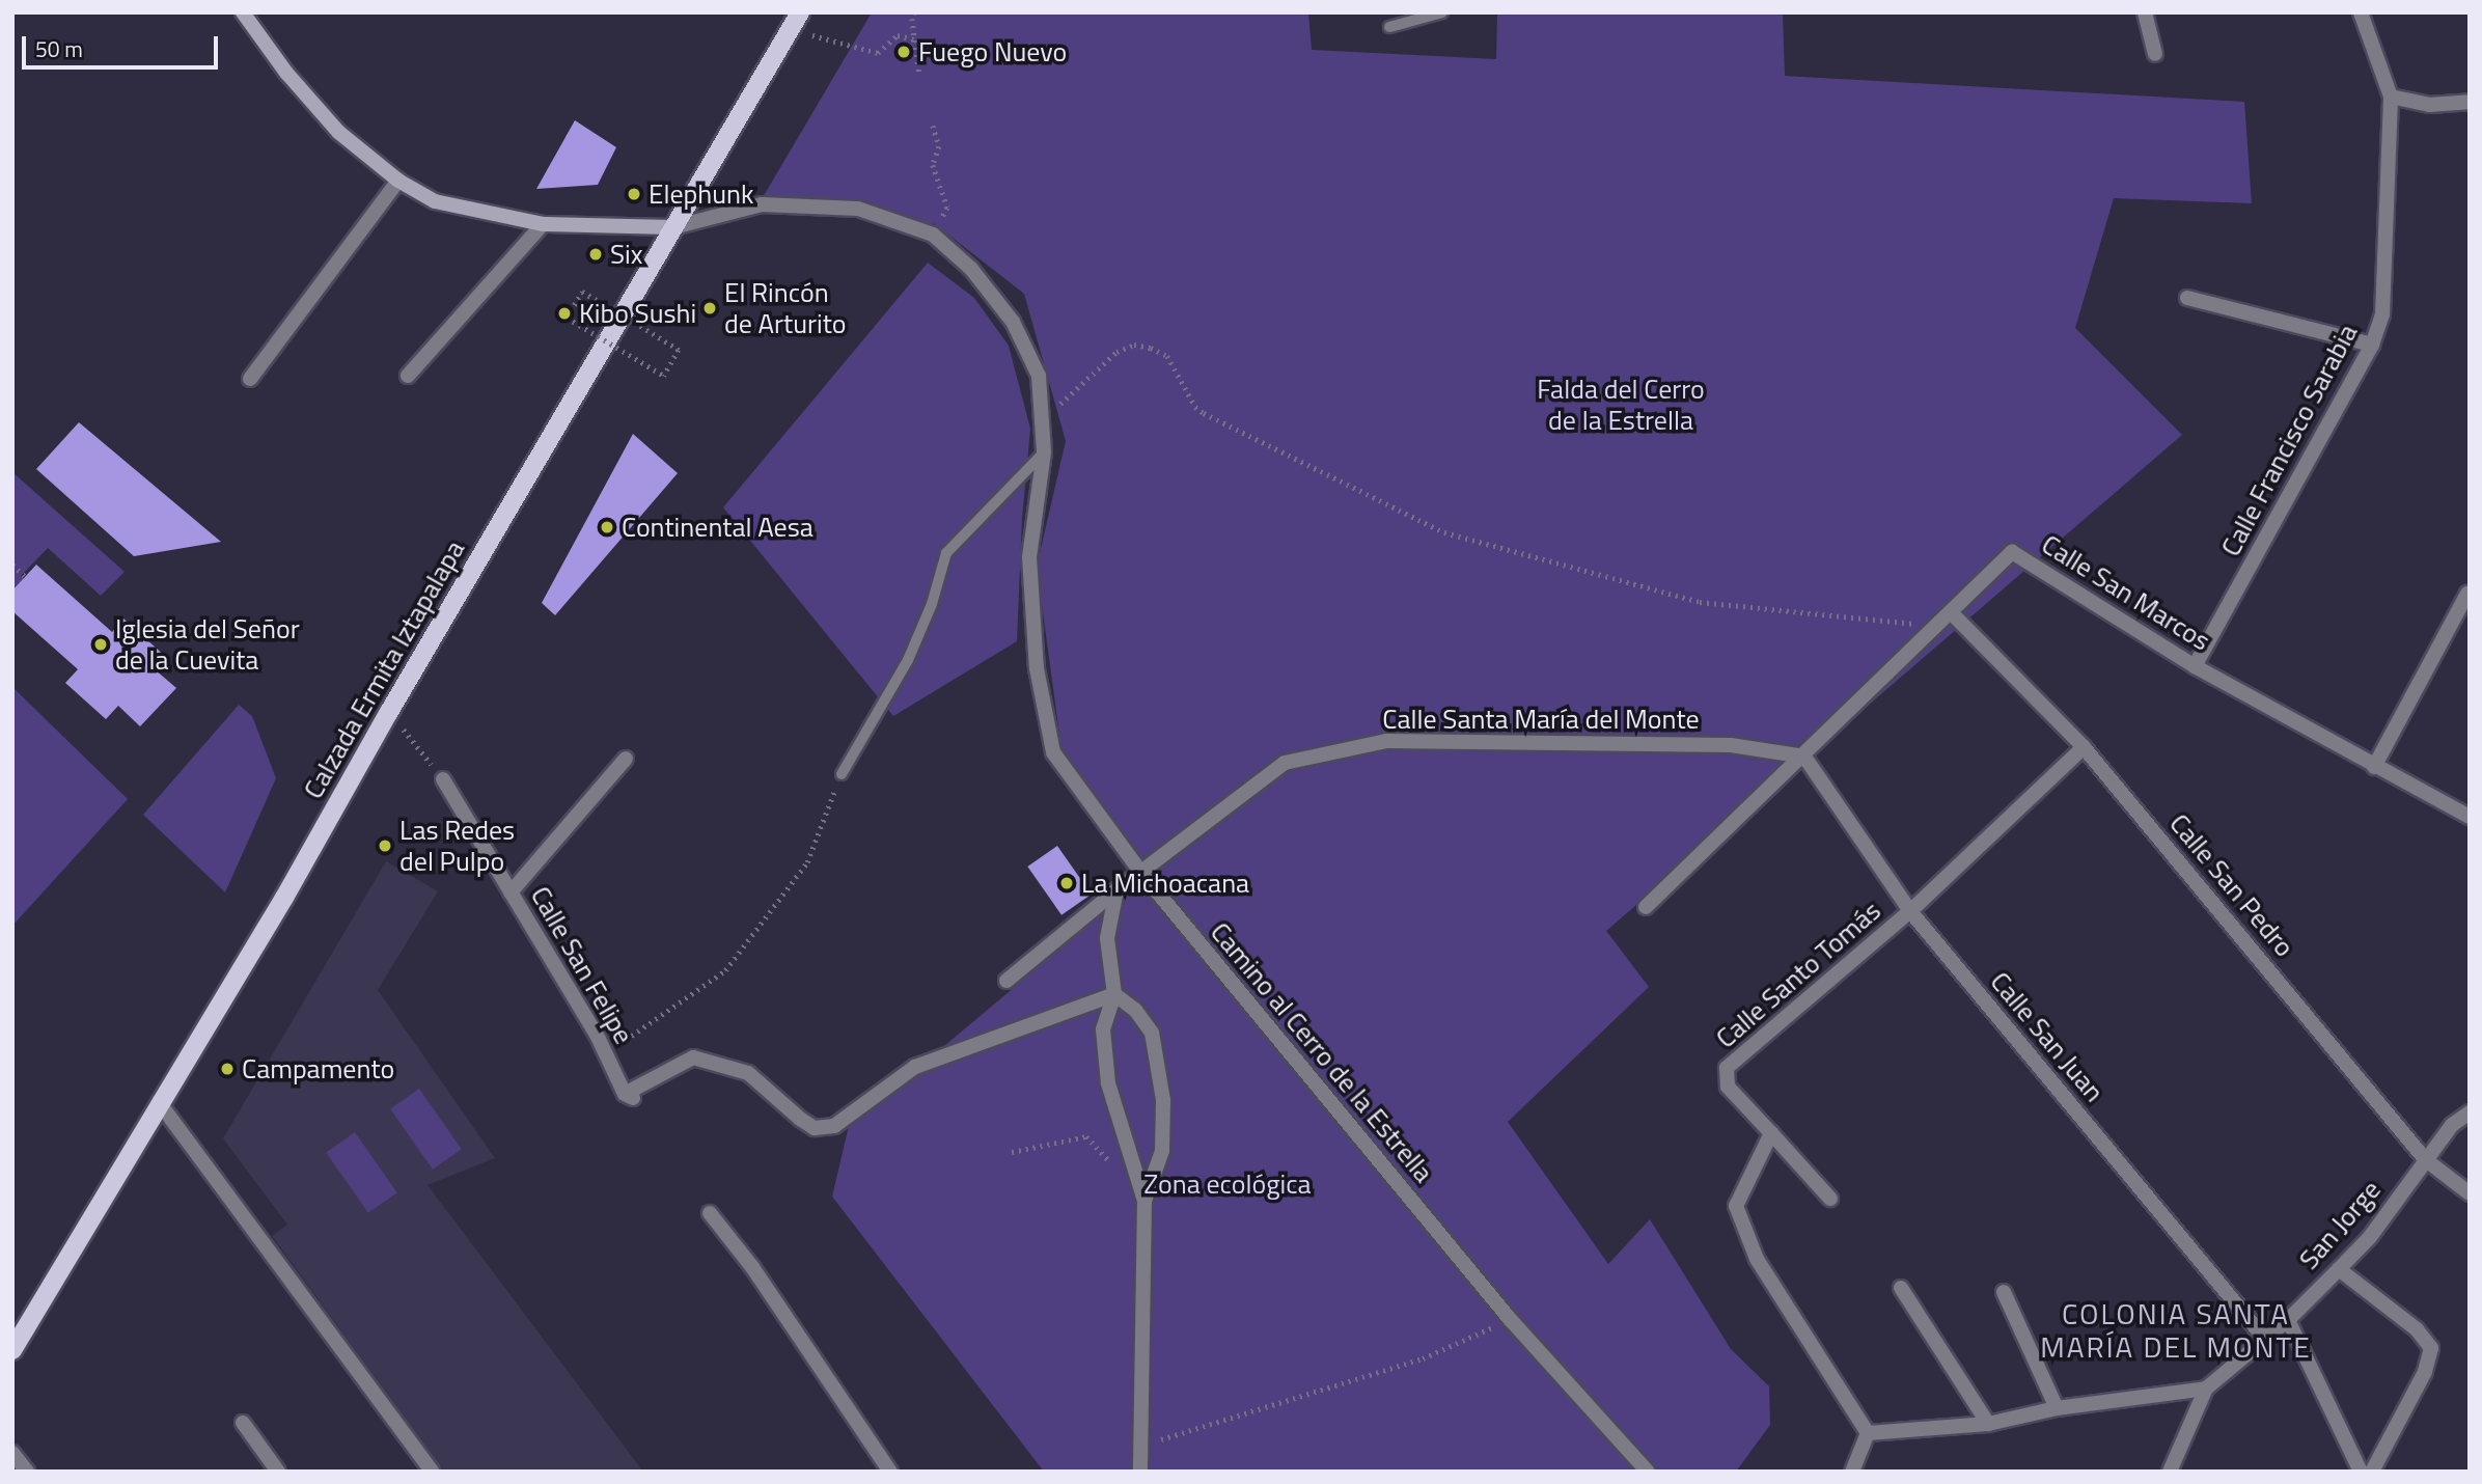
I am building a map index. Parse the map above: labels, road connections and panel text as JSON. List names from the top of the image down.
{
  "streets": {
    "main road": ["Calzada Ermita Iztapalapa"],
    "street": [
      "Calle Francisco Sarabia",
      "Calle San Marcos",
      "Calle Santa María del Monte",
      "Calle San Pedro",
      "Calle San Felipe",
      "Calle Santo Tomás",
      "Calle San Juan",
      "Camino al Cerro de la Estrella",
      "San Jorge"
    ]
  },
  "crossings": [
    ["Calle Francisco Sarabia", "Calle San Marcos"],
    ["Calle San Marcos", "Calle Santa María del Monte"],
    ["Calle San Marcos", "Calle San Pedro"],
    ["Calle San Marcos", "Calle San Juan"],
    ["Calzada Ermita Iztapalapa", "Camino al Cerro de la Estrella"],
    ["Calle Santa María del Monte", "Calle San Juan"],
    ["Calle Santa María del Monte", "Camino al Cerro de la Estrella"],
    ["Calle San Pedro", "Calle Santo Tomás"],
    ["Calle San Pedro", "San Jorge"],
    ["Calle Santo Tomás", "Calle San Juan"],
    ["Calle San Juan", "San Jorge"]
  ],
  "districts": ["COLONIA SANTA MARÍA DEL MONTE"],
  "parks": ["Falda del Cerro de la Estrella", "Zona ecológica"],
  "places": [
    "Fuego Nuevo",
    "Elephunk",
    "Six",
    "El Rincón de Arturito",
    "Kibo Sushi",
    "Continental Aesa",
    "Iglesia del Señor de la Cuevita",
    "Las Redes del Pulpo",
    "La Michoacana",
    "Campamento"
  ],
  "scale_bar": "50 m"
}
